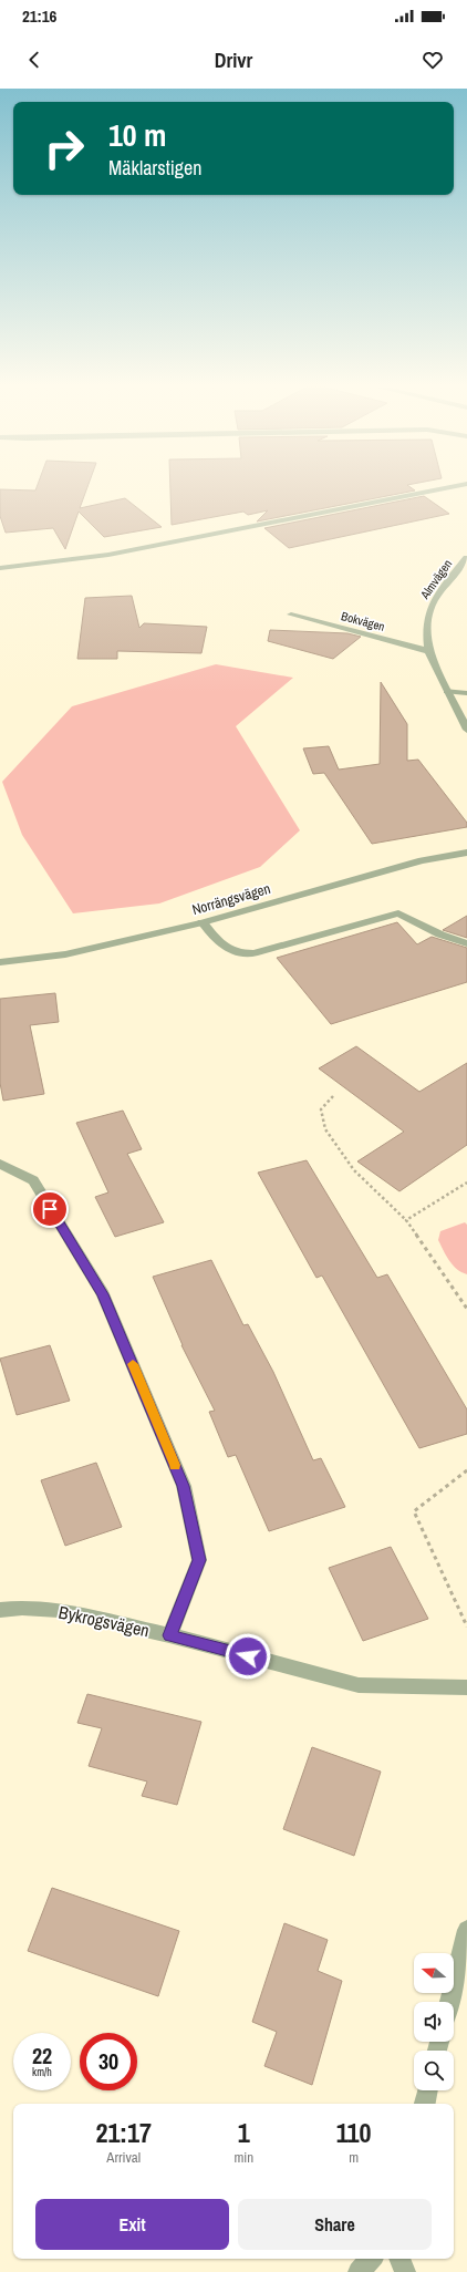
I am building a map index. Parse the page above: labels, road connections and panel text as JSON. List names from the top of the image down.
{
  "streets": {
    "street": [
      "Almvägen",
      "Bokvägen",
      "Norrängsvägen",
      "Bykrogsvägen"
    ]
  },
  "crossings": [
    ["Almvägen", "Bokvägen"]
  ],
  "north": "left",
  "page": {
    "status": "21:16",
    "header": "Drivr",
    "turn": ["10 m", "Mäklarstigen"],
    "speed": "22 km/h",
    "limit": "30",
    "eta": [
      "21:17",
      "Arrival",
      "1",
      "min",
      "110",
      "m"
    ],
    "buttons": ["Exit", "Share"]
  }
}
